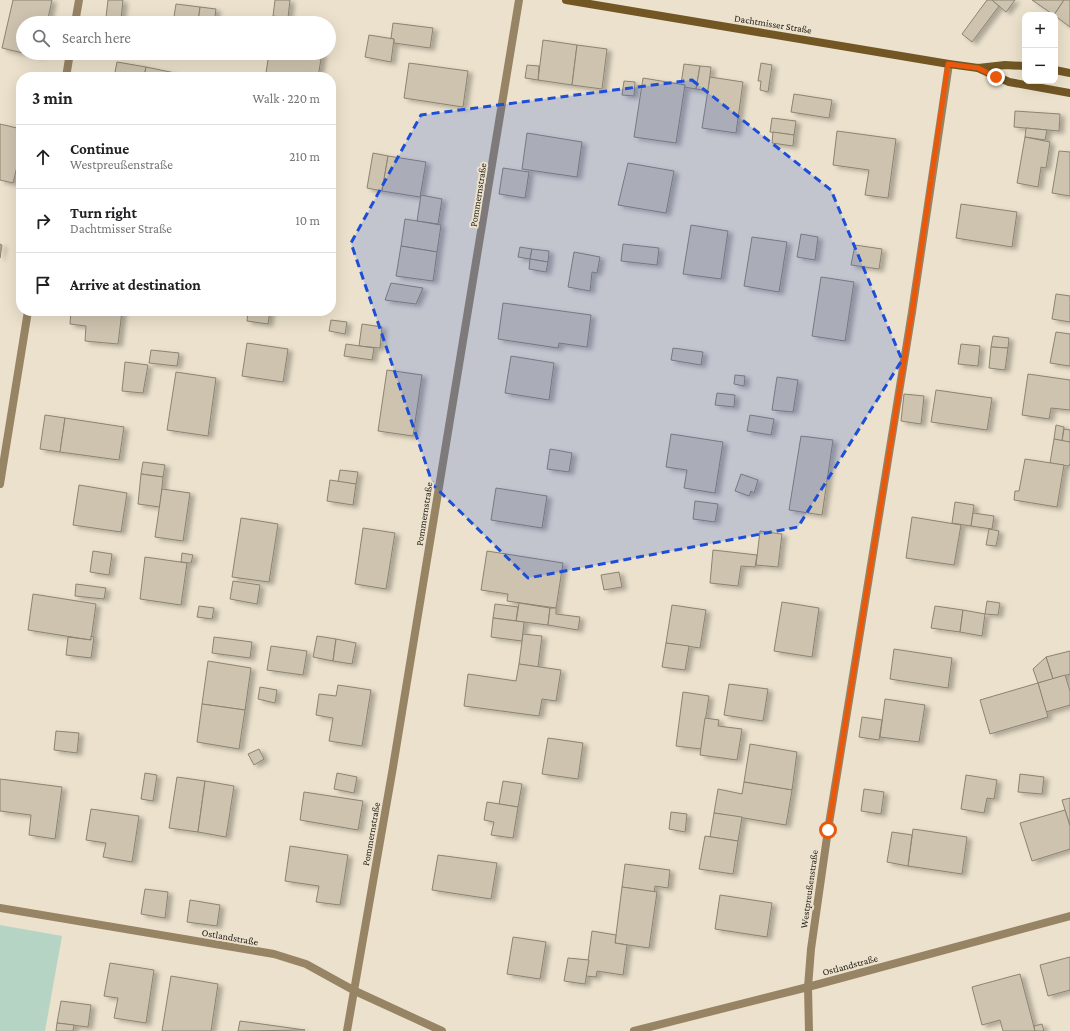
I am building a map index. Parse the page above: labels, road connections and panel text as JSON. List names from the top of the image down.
{
  "streets": {
    "street": [
      "Dachtmisser Straße",
      "Pommernstraße",
      "Westpreußenstraße",
      "Ostlandstraße"
    ]
  },
  "crossings": [
    ["Dachtmisser Straße", "Westpreußenstraße"],
    ["Pommernstraße", "Ostlandstraße"],
    ["Westpreußenstraße", "Ostlandstraße"]
  ],
  "page": {
    "map_buttons": ["+", "−"],
    "search": "Search here",
    "heading": ["3 min", "Walk · 220 m"],
    "list": [
      ["Continue", "Westpreußenstraße", "210 m"],
      ["Turn right", "Dachtmisser Straße", "10 m"],
      "Arrive at destination"
    ]
  }
}
